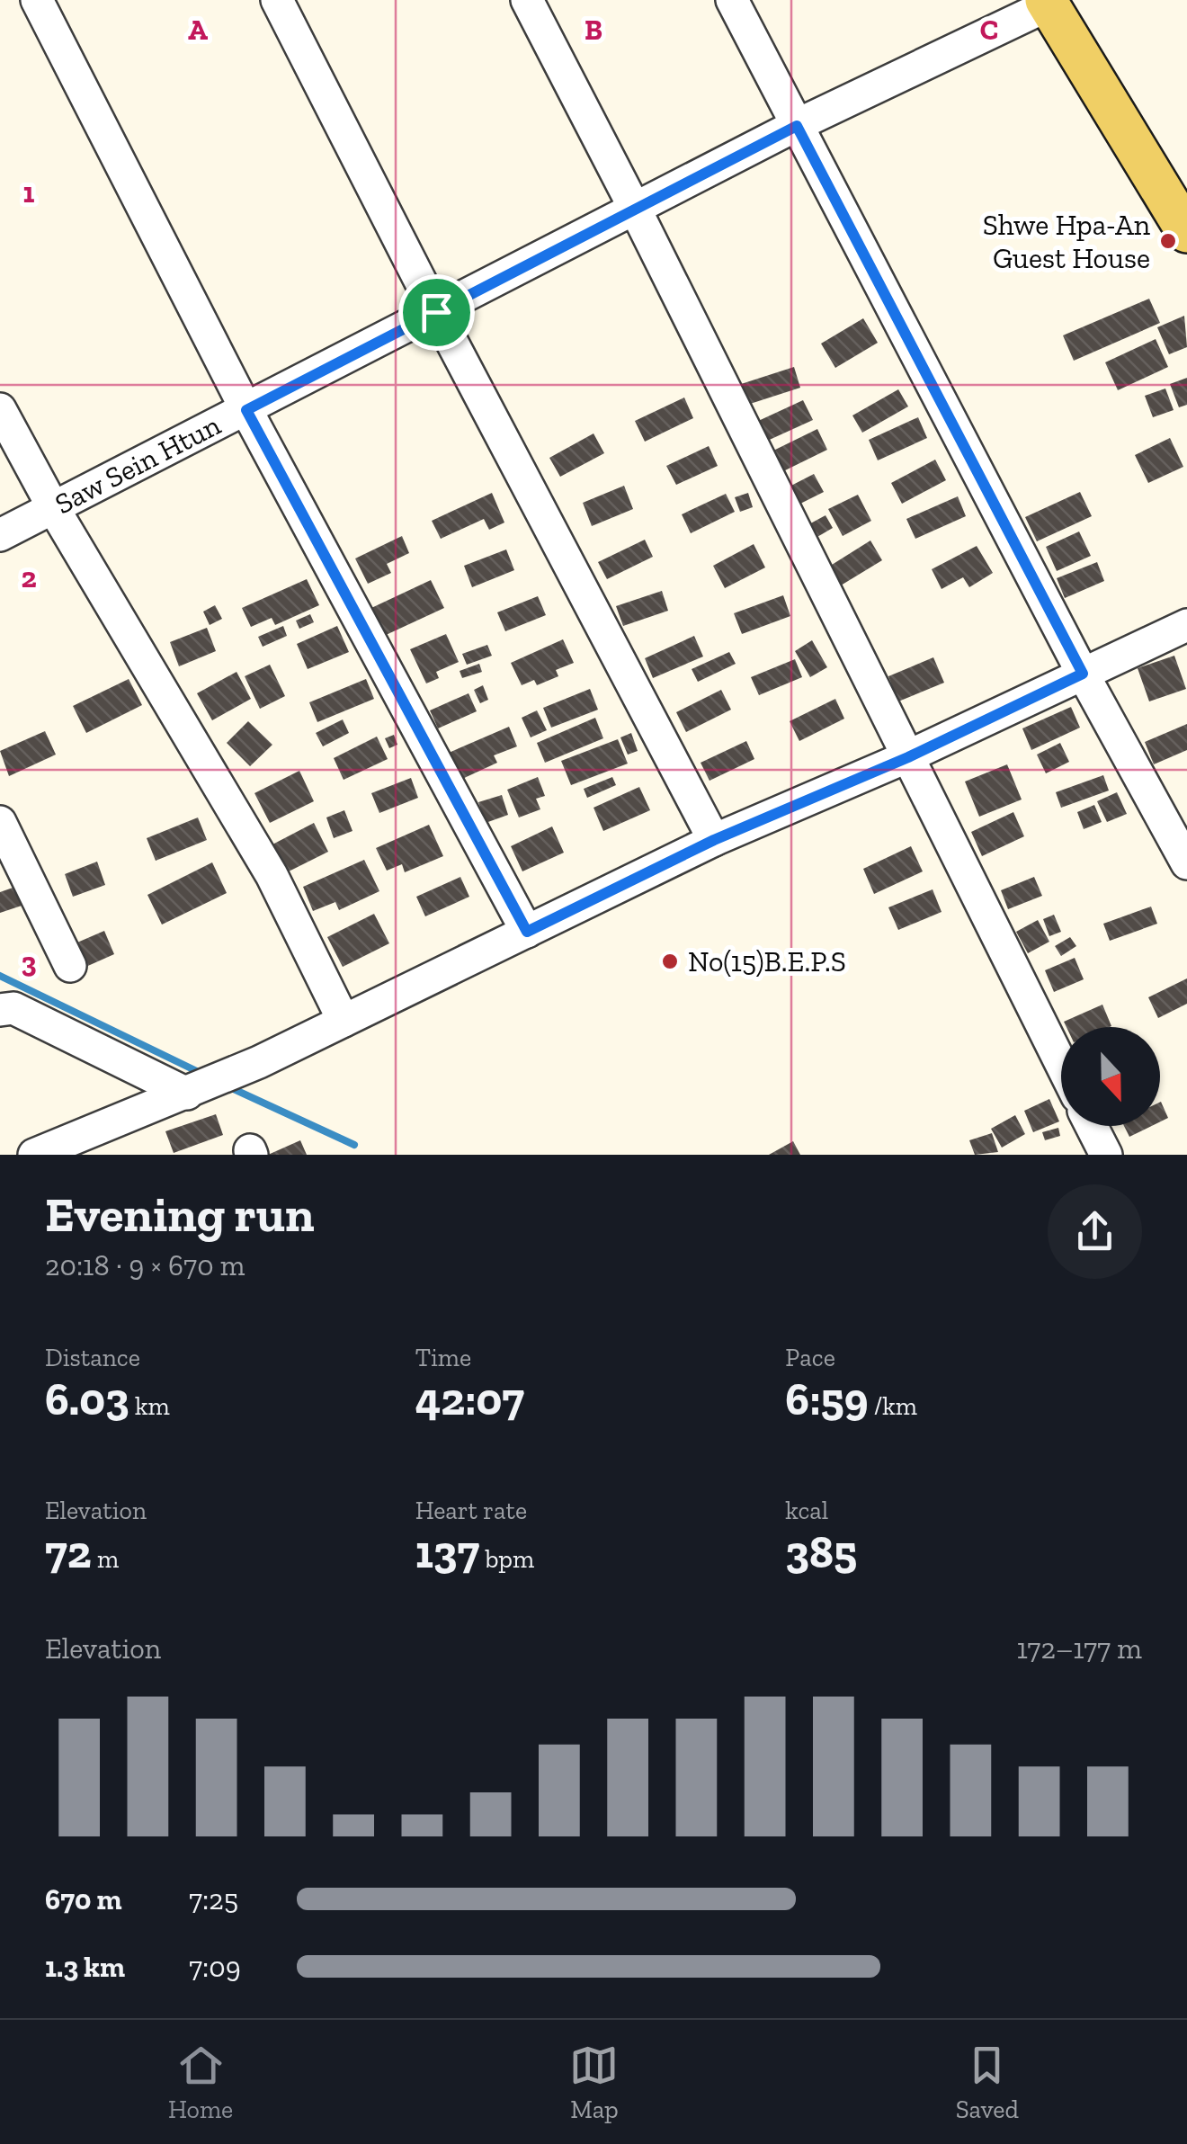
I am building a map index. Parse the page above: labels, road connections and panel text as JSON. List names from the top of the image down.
{
  "streets": {
    "street": ["Saw Sein Htun"]
  },
  "places": ["Shwe Hpa-An Guest House", "No(15)B.E.P.S"],
  "north": "bottom",
  "page": {
    "heading": ["Evening run", "20:18 · 9 × 670 m"],
    "stats": [
      ["Distance", "6.03 km"],
      ["Time", "42:07"],
      ["Pace", "6:59 /km"],
      ["Elevation", "72 m"],
      ["Heart rate", "137 bpm"],
      ["kcal", "385"]
    ],
    "chart": ["Elevation", "172–177 m"],
    "list": [
      {
        "name": "670 m",
        "note": "7:25"
      },
      {
        "name": "1.3 km",
        "note": "7:09"
      }
    ],
    "tabs": ["Home", "Map", "Saved"]
  },
  "grid": {
    "columns": ["A", "B", "C"],
    "rows": ["1", "2", "3"]
  }
}
